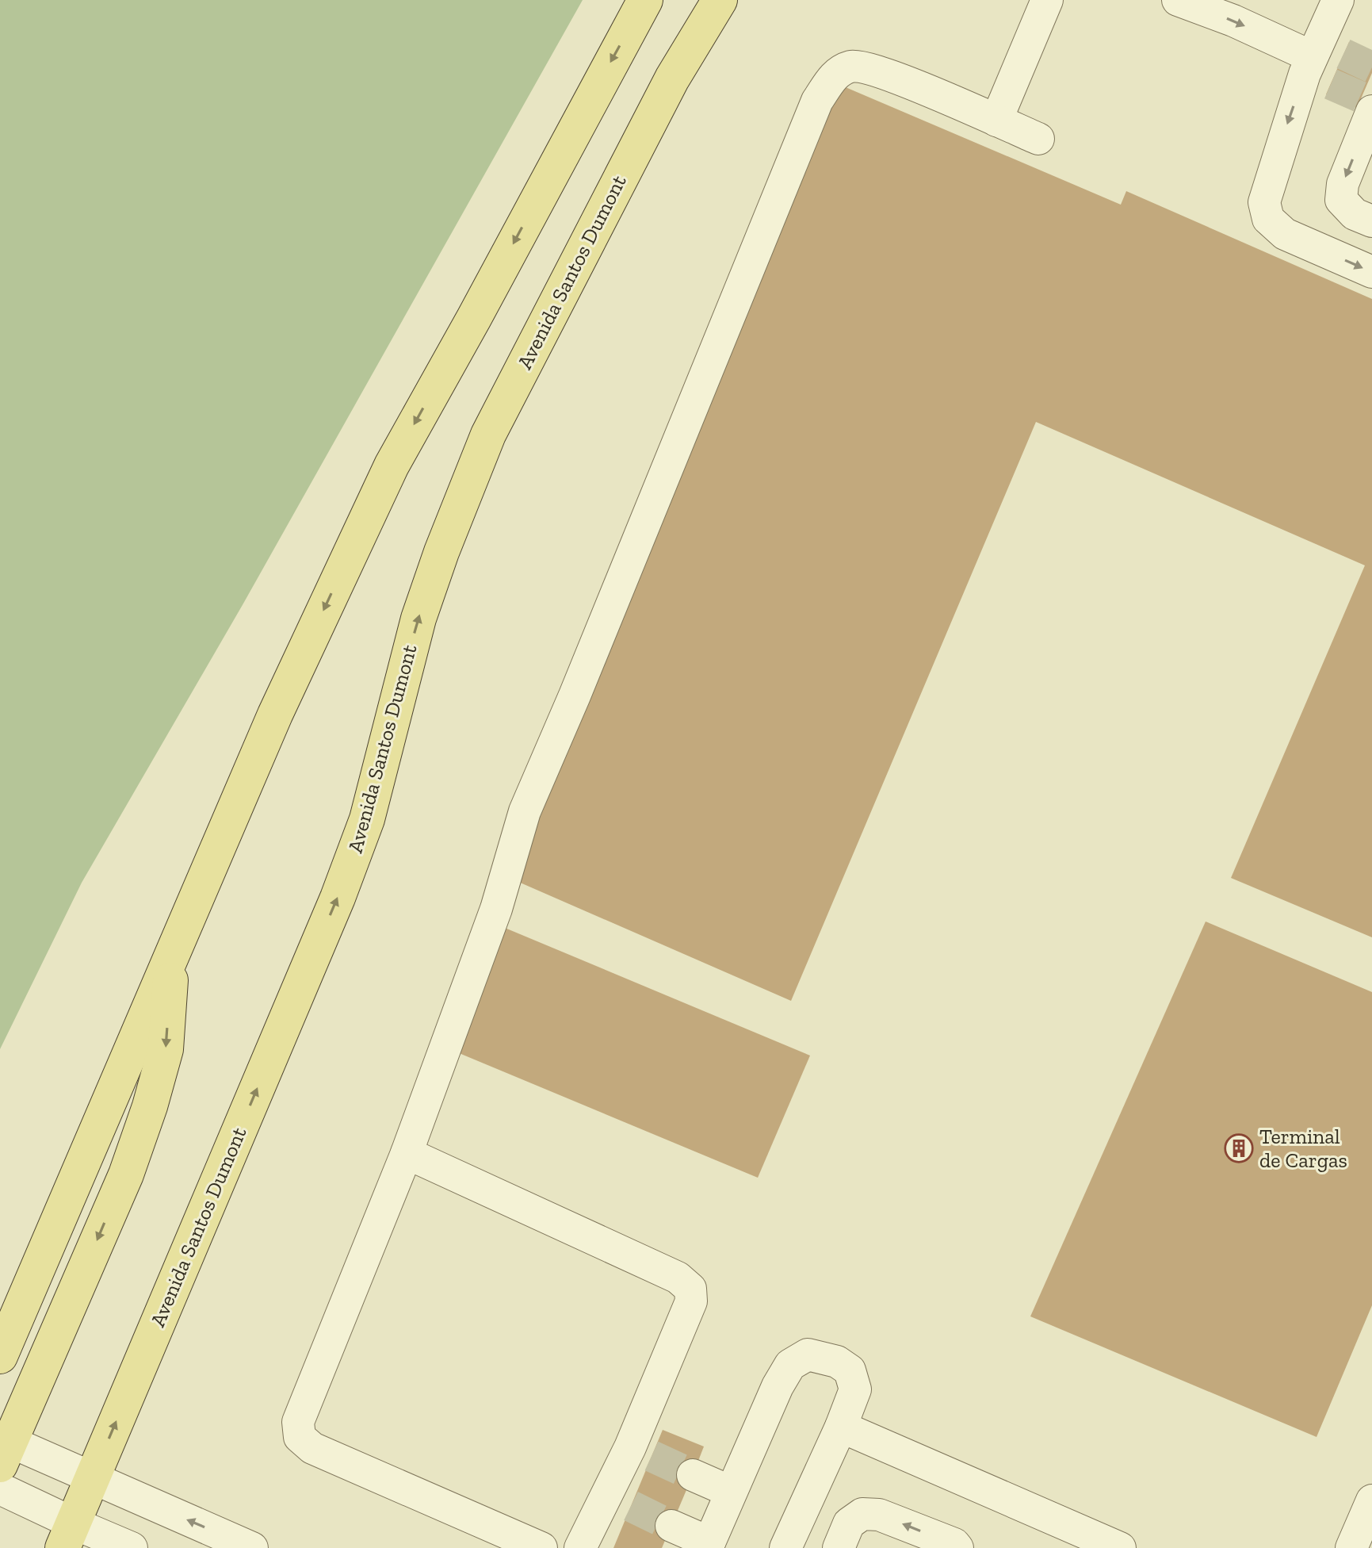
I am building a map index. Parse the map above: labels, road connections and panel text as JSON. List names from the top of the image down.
{
  "streets": {
    "main road": ["Avenida Santos Dumont"]
  },
  "places": {
    "building": ["Terminal de Cargas"]
  }
}
